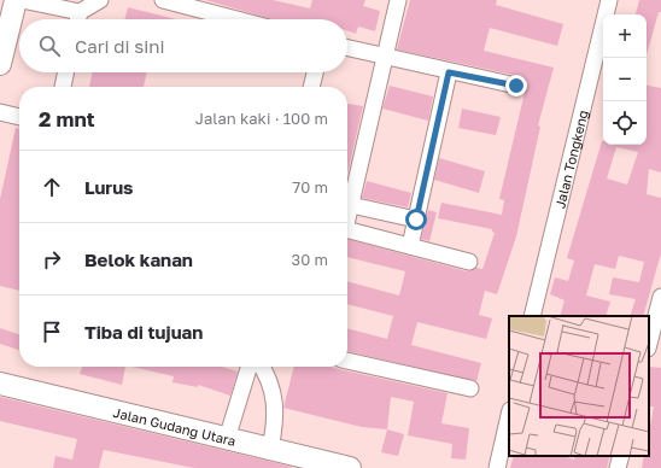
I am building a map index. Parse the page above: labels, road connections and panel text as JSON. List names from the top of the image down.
{
  "streets": {
    "street": ["Jalan Tongkeng", "Jalan Gudang Utara"]
  },
  "page": {
    "map_buttons": ["+", "−"],
    "search": "Cari di sini",
    "heading": ["2 mnt", "Jalan kaki · 100 m"],
    "list": [
      ["Lurus", "70 m"],
      ["Belok kanan", "30 m"],
      "Tiba di tujuan"
    ]
  }
}
